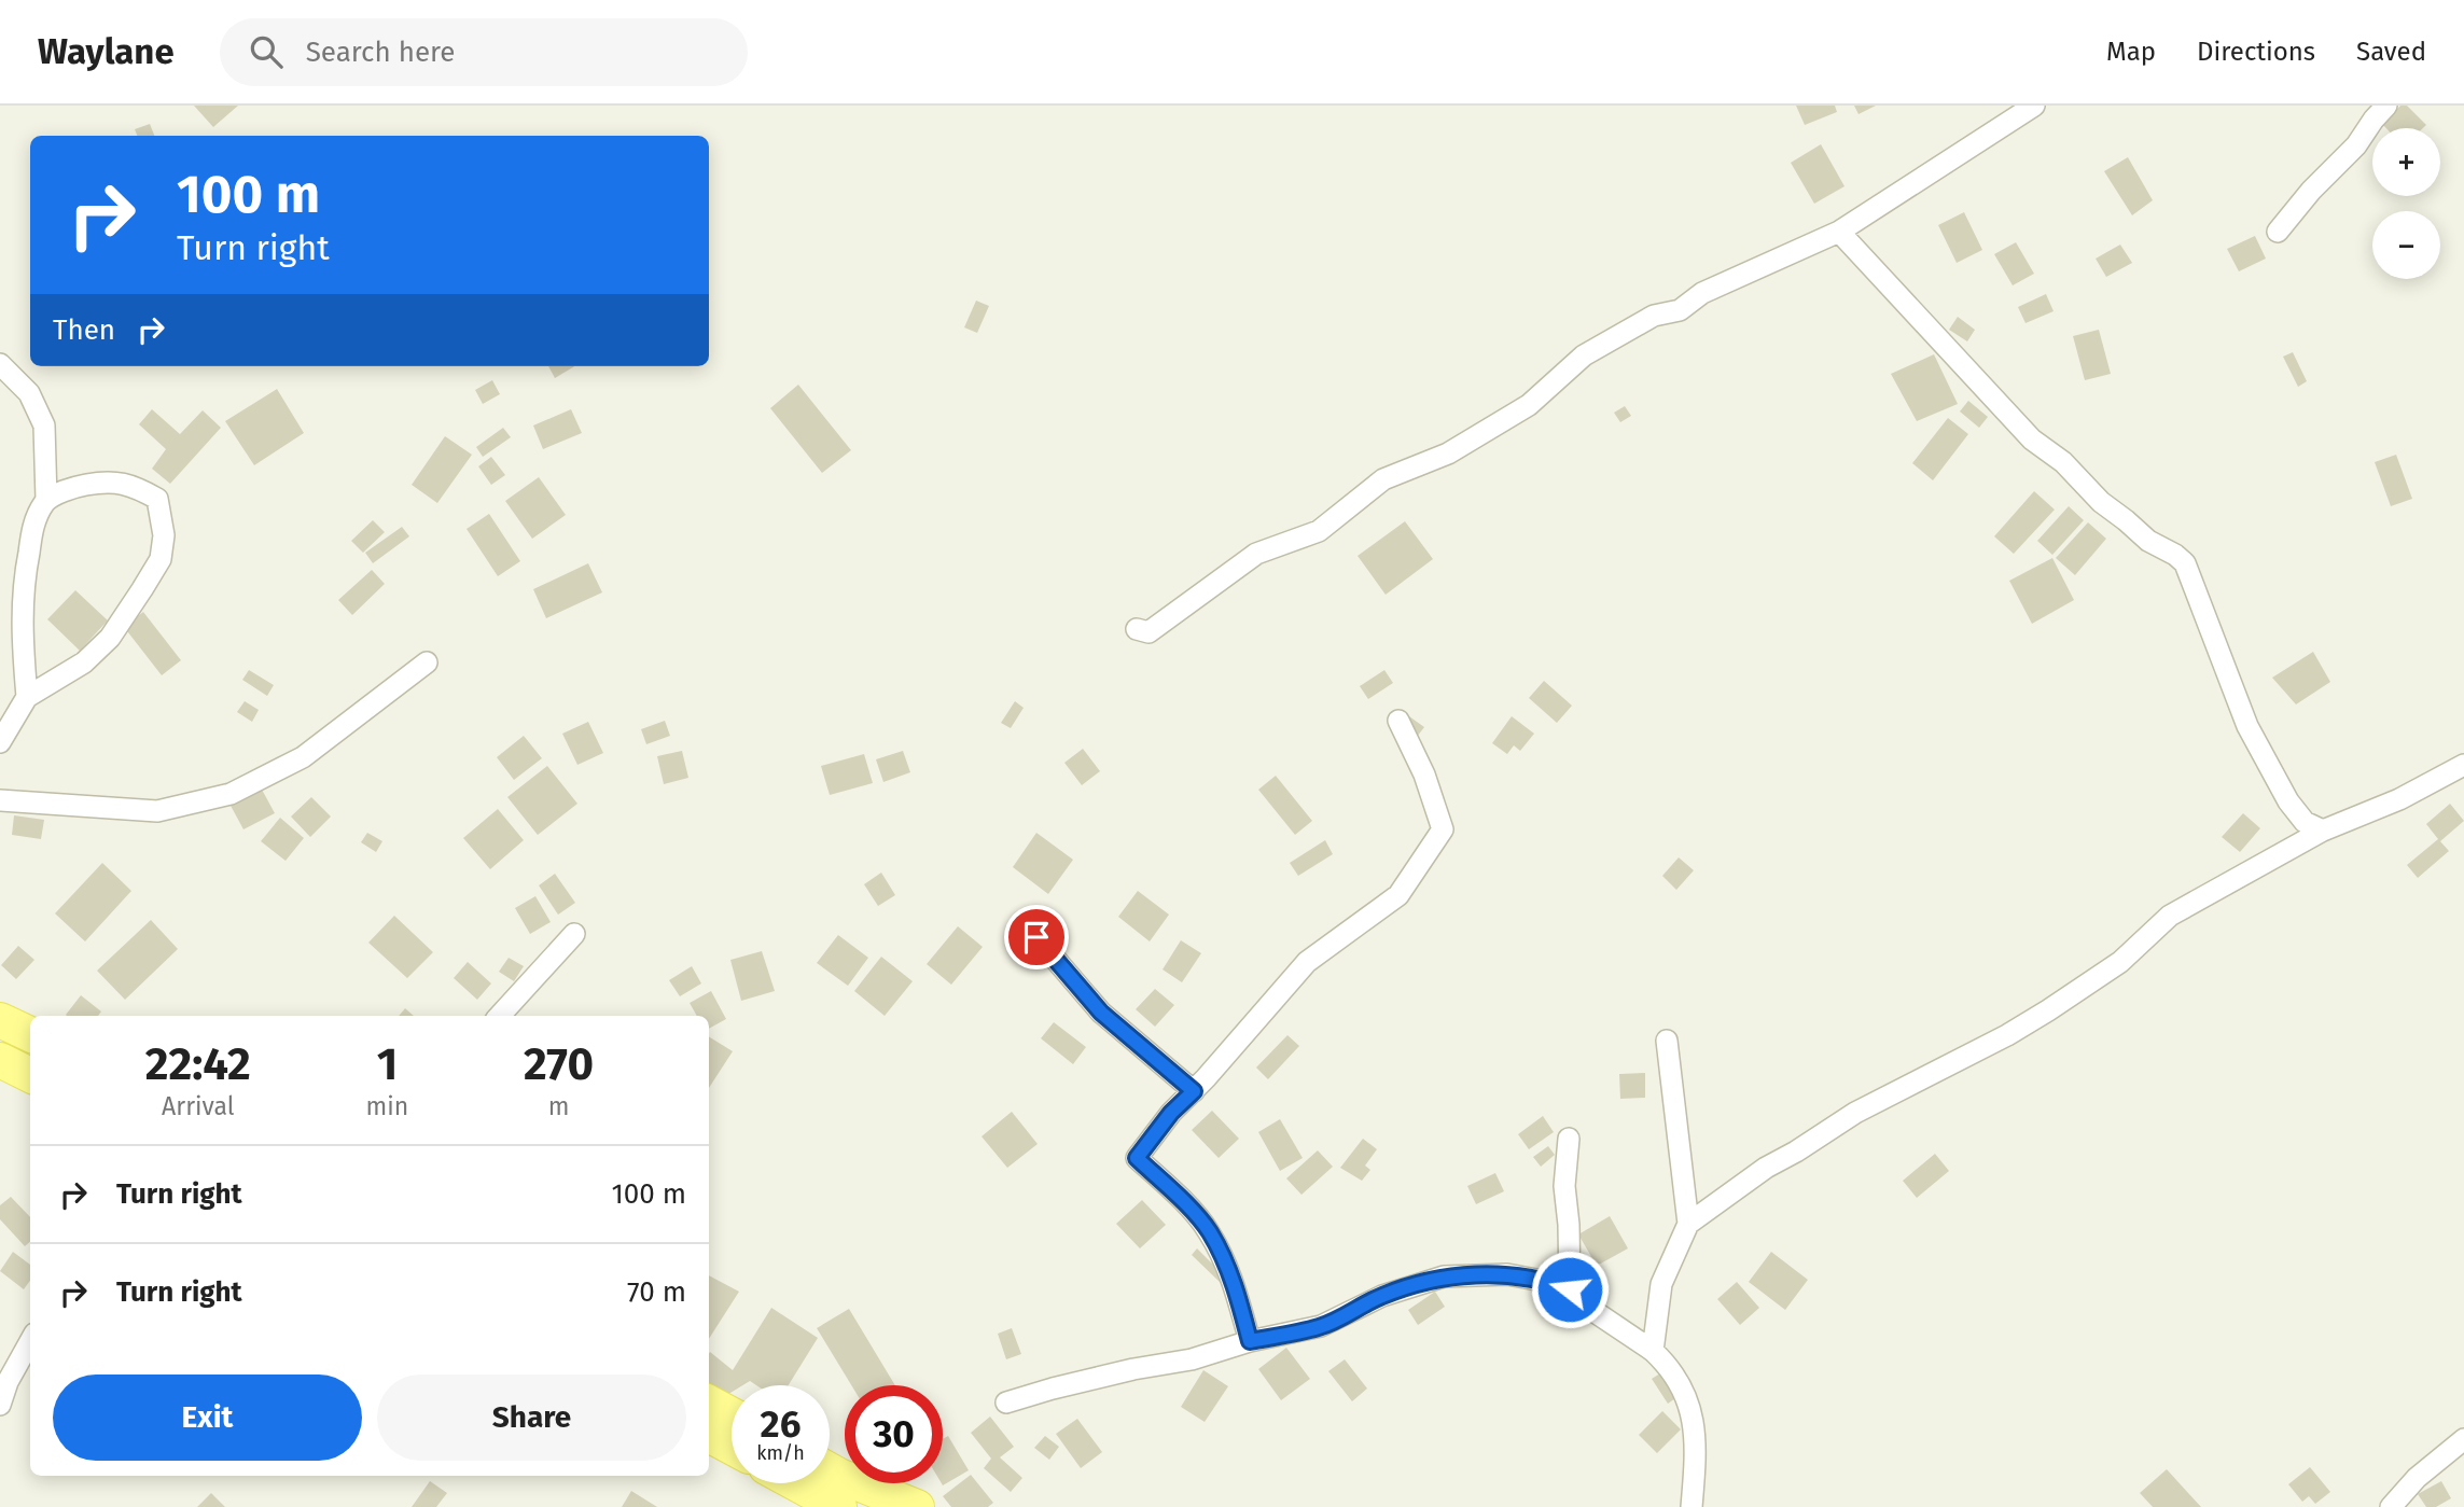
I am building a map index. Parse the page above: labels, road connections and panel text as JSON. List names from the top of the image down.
{
  "page": {
    "header": "Waylane",
    "search": "Search here",
    "nav": ["Map", "Directions", "Saved"],
    "map_buttons": ["+", "−"],
    "turn": ["100 m", "Turn right"],
    "then": "Then",
    "eta": [
      "22:42",
      "Arrival",
      "1",
      "min",
      "270",
      "m"
    ],
    "list": [
      {
        "name": "Turn right",
        "value": "100 m"
      },
      {
        "name": "Turn right",
        "value": "70 m"
      }
    ],
    "buttons": ["Exit", "Share"],
    "speed": "26 km/h",
    "limit": "30"
  }
}
